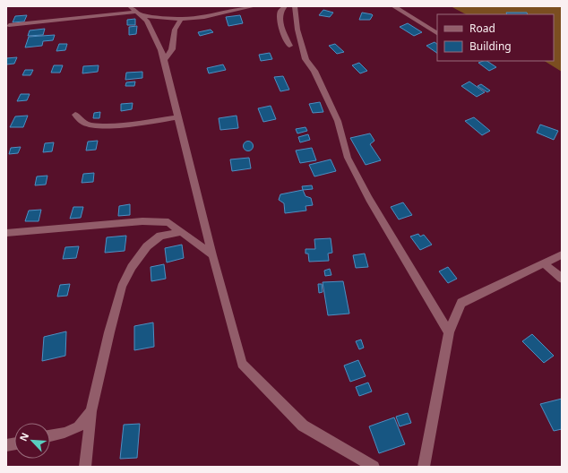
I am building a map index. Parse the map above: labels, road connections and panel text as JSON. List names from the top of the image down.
{
  "legend": ["Road", "Building"],
  "north": "top left"
}
